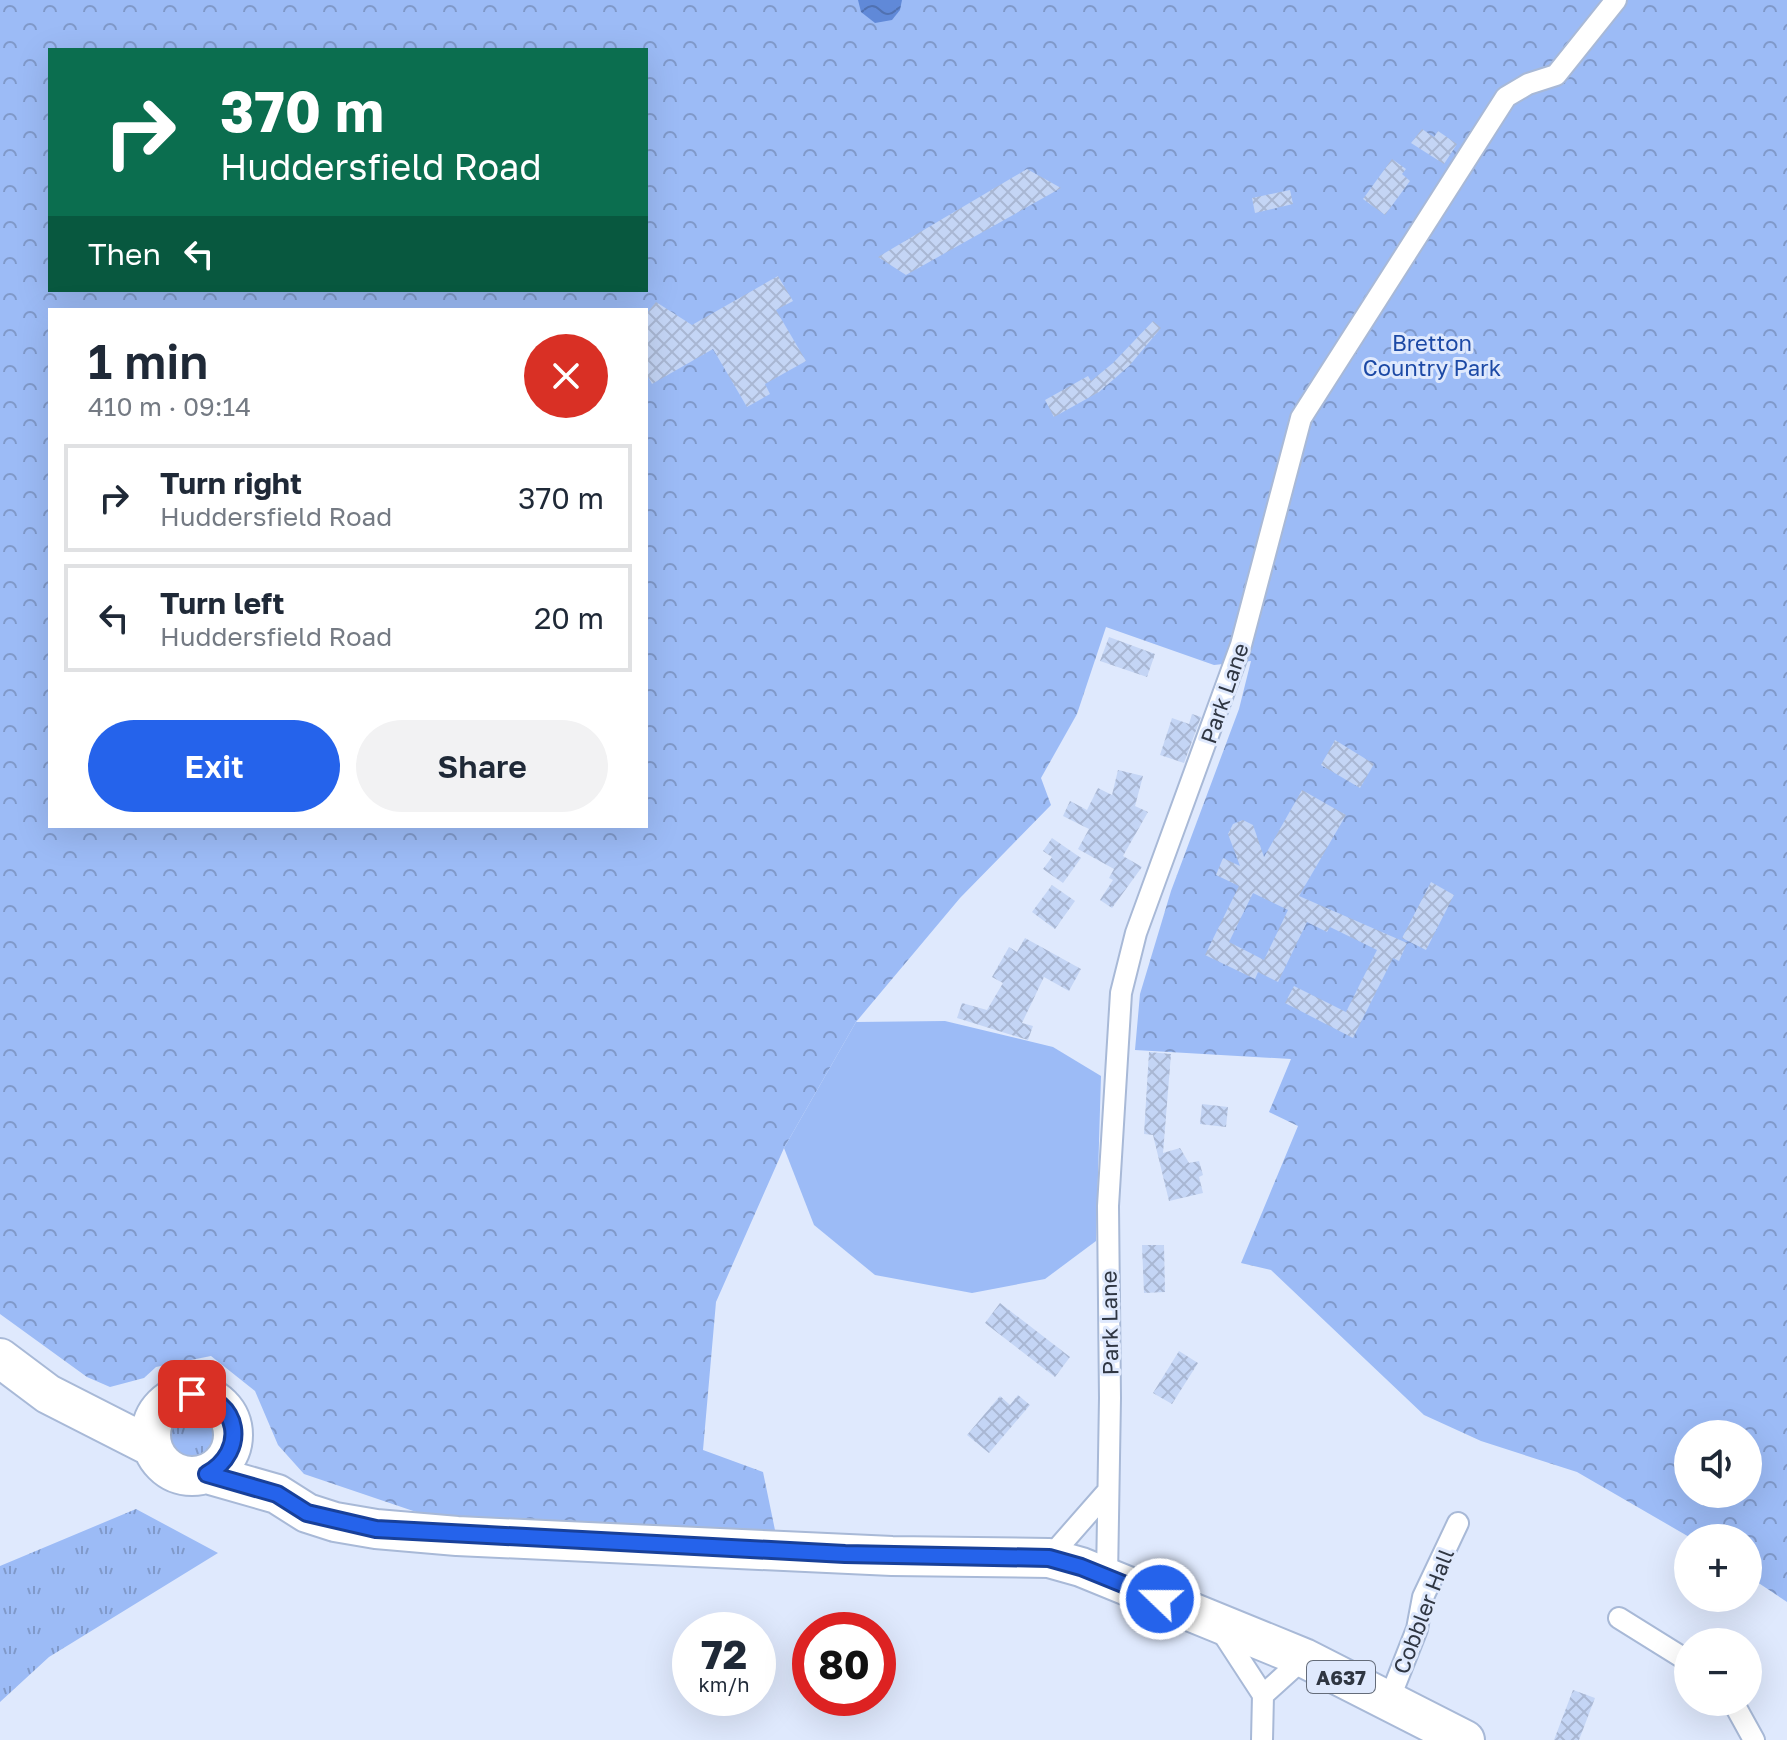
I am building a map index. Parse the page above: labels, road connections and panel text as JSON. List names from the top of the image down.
{
  "streets": {
    "highway": ["A637"],
    "street": ["Park Lane", "Cobbler Hall"]
  },
  "crossings": [
    ["Park Lane", "A637"],
    ["Cobbler Hall", "A637"]
  ],
  "parks": ["Bretton Country Park"],
  "page": {
    "turn": ["370 m", "Huddersfield Road"],
    "then": "Then",
    "heading": ["1 min", "410 m · 09:14"],
    "list": [
      {
        "name": "Turn right",
        "note": "Huddersfield Road",
        "value": "370 m"
      },
      {
        "name": "Turn left",
        "note": "Huddersfield Road",
        "value": "20 m"
      }
    ],
    "buttons": ["Exit", "Share"],
    "map_buttons": ["+", "−"],
    "speed": "72 km/h",
    "limit": "80"
  }
}
